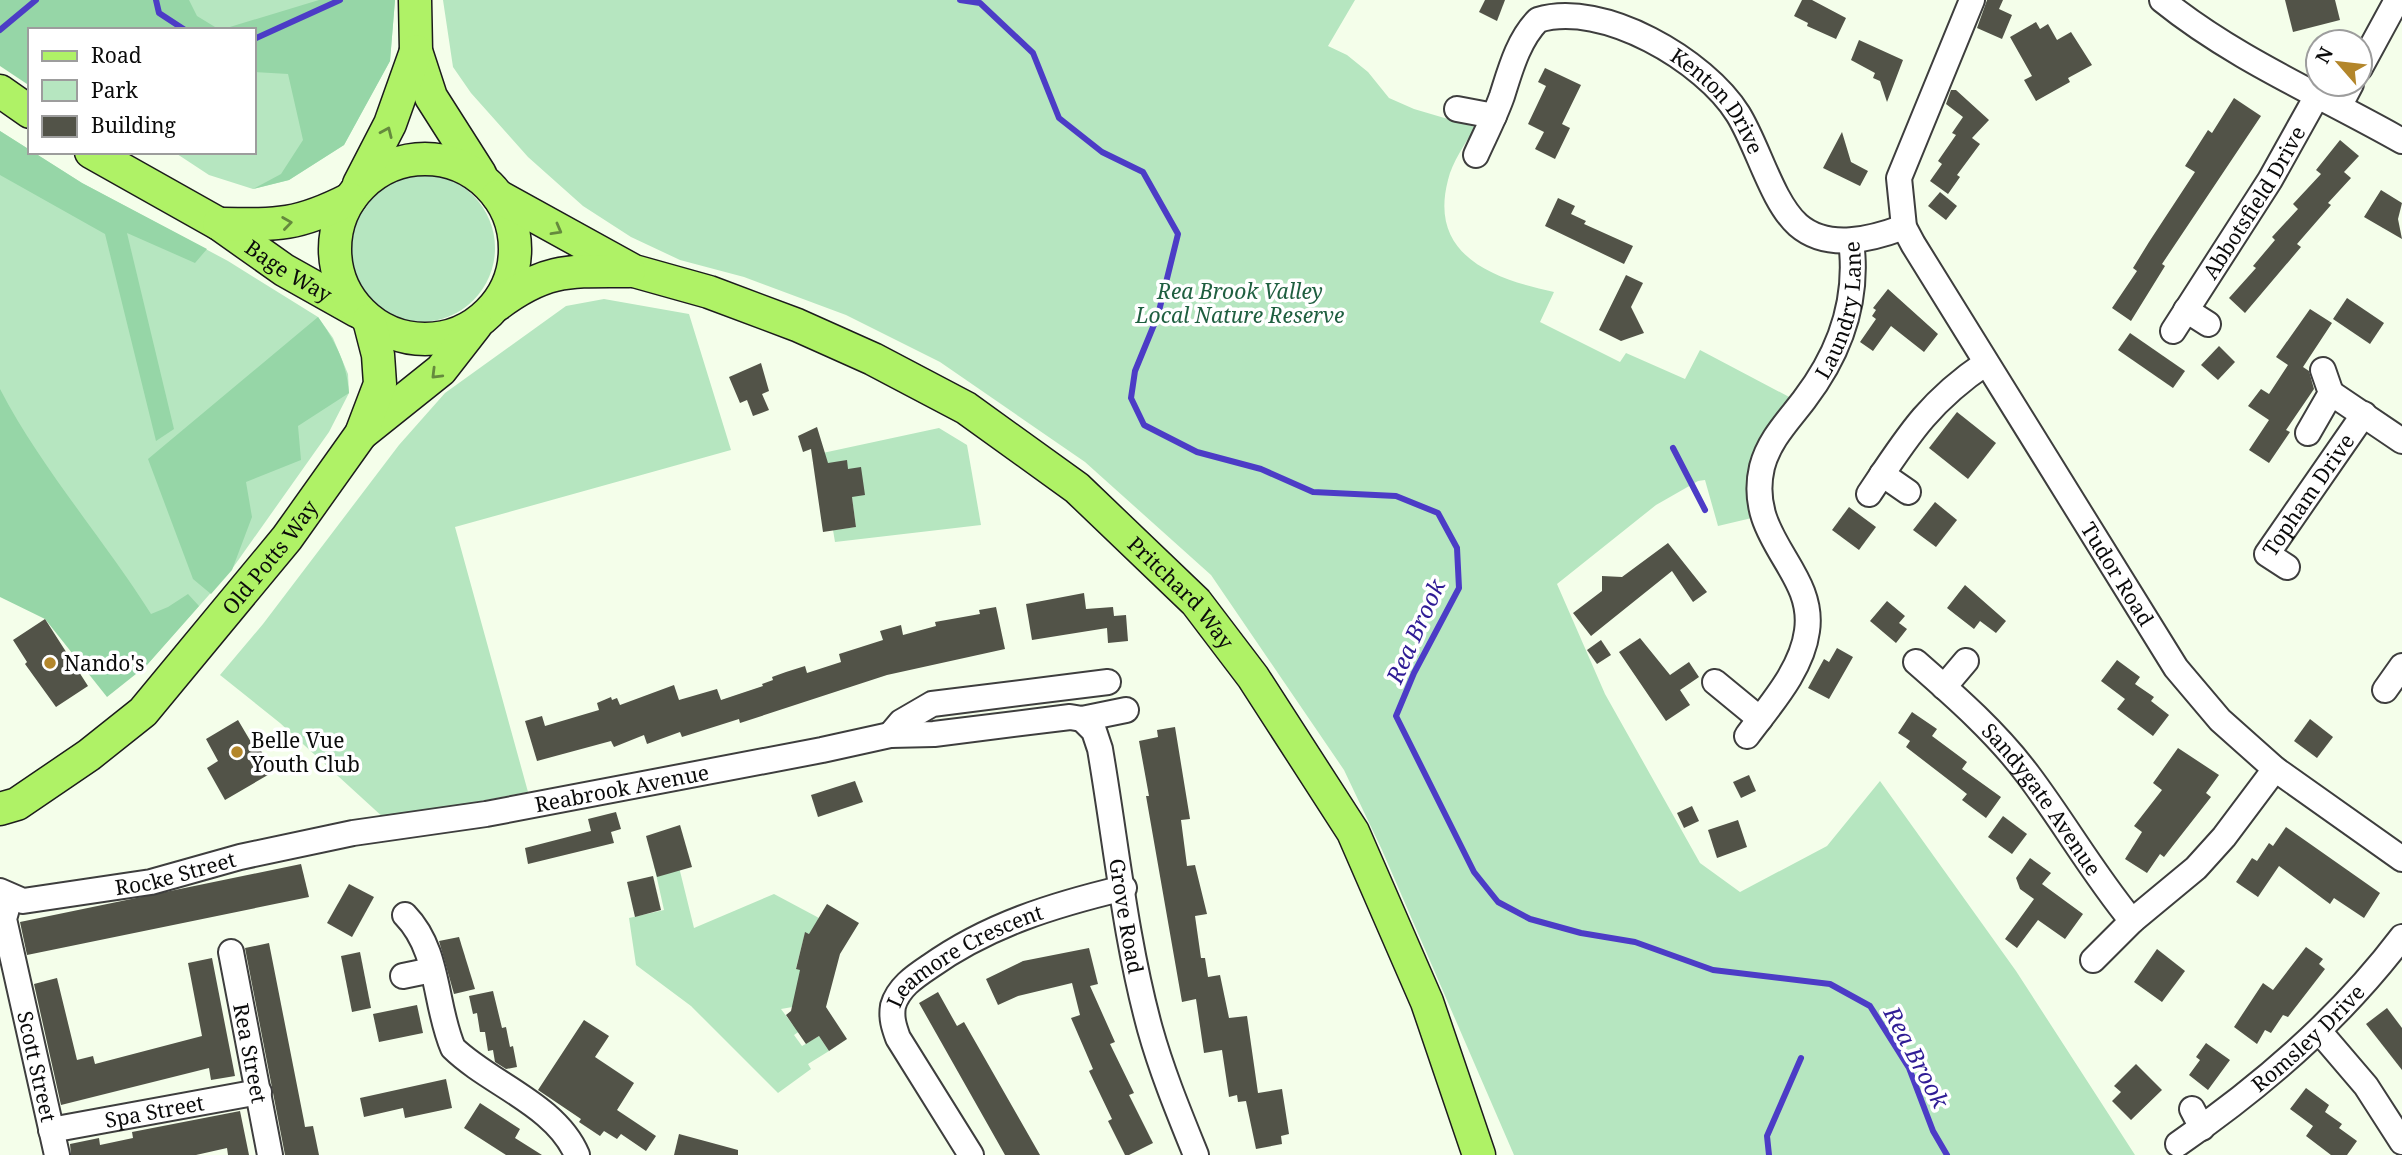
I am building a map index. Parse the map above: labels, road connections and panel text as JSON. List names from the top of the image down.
{
  "streets": {
    "main road": ["Bage Way", "Old Potts Way", "Pritchard Way"],
    "street": [
      "Kenton Drive",
      "Abbotsfield Drive",
      "Laundry Lane",
      "Topham Drive",
      "Tudor Road",
      "Reabrook Avenue",
      "Sandygate Avenue",
      "Rocke Street",
      "Grove Road",
      "Leamore Crescent",
      "Romsley Drive",
      "Rea Street",
      "Scott Street",
      "Spa Street"
    ]
  },
  "crossings": [
    ["Kenton Drive", "Laundry Lane"],
    ["Bage Way", "Old Potts Way"],
    ["Bage Way", "Pritchard Way"],
    ["Laundry Lane", "Tudor Road"],
    ["Old Potts Way", "Pritchard Way"],
    ["Reabrook Avenue", "Rocke Street"],
    ["Reabrook Avenue", "Grove Road"],
    ["Rocke Street", "Scott Street"],
    ["Grove Road", "Leamore Crescent"],
    ["Rea Street", "Spa Street"],
    ["Scott Street", "Spa Street"]
  ],
  "water": ["Rea Brook"],
  "parks": ["Rea Brook Valley Local Nature Reserve"],
  "places": ["Nando's", "Belle Vue Youth Club"],
  "legend": ["Road", "Park", "Building"],
  "north": "top left"
}
